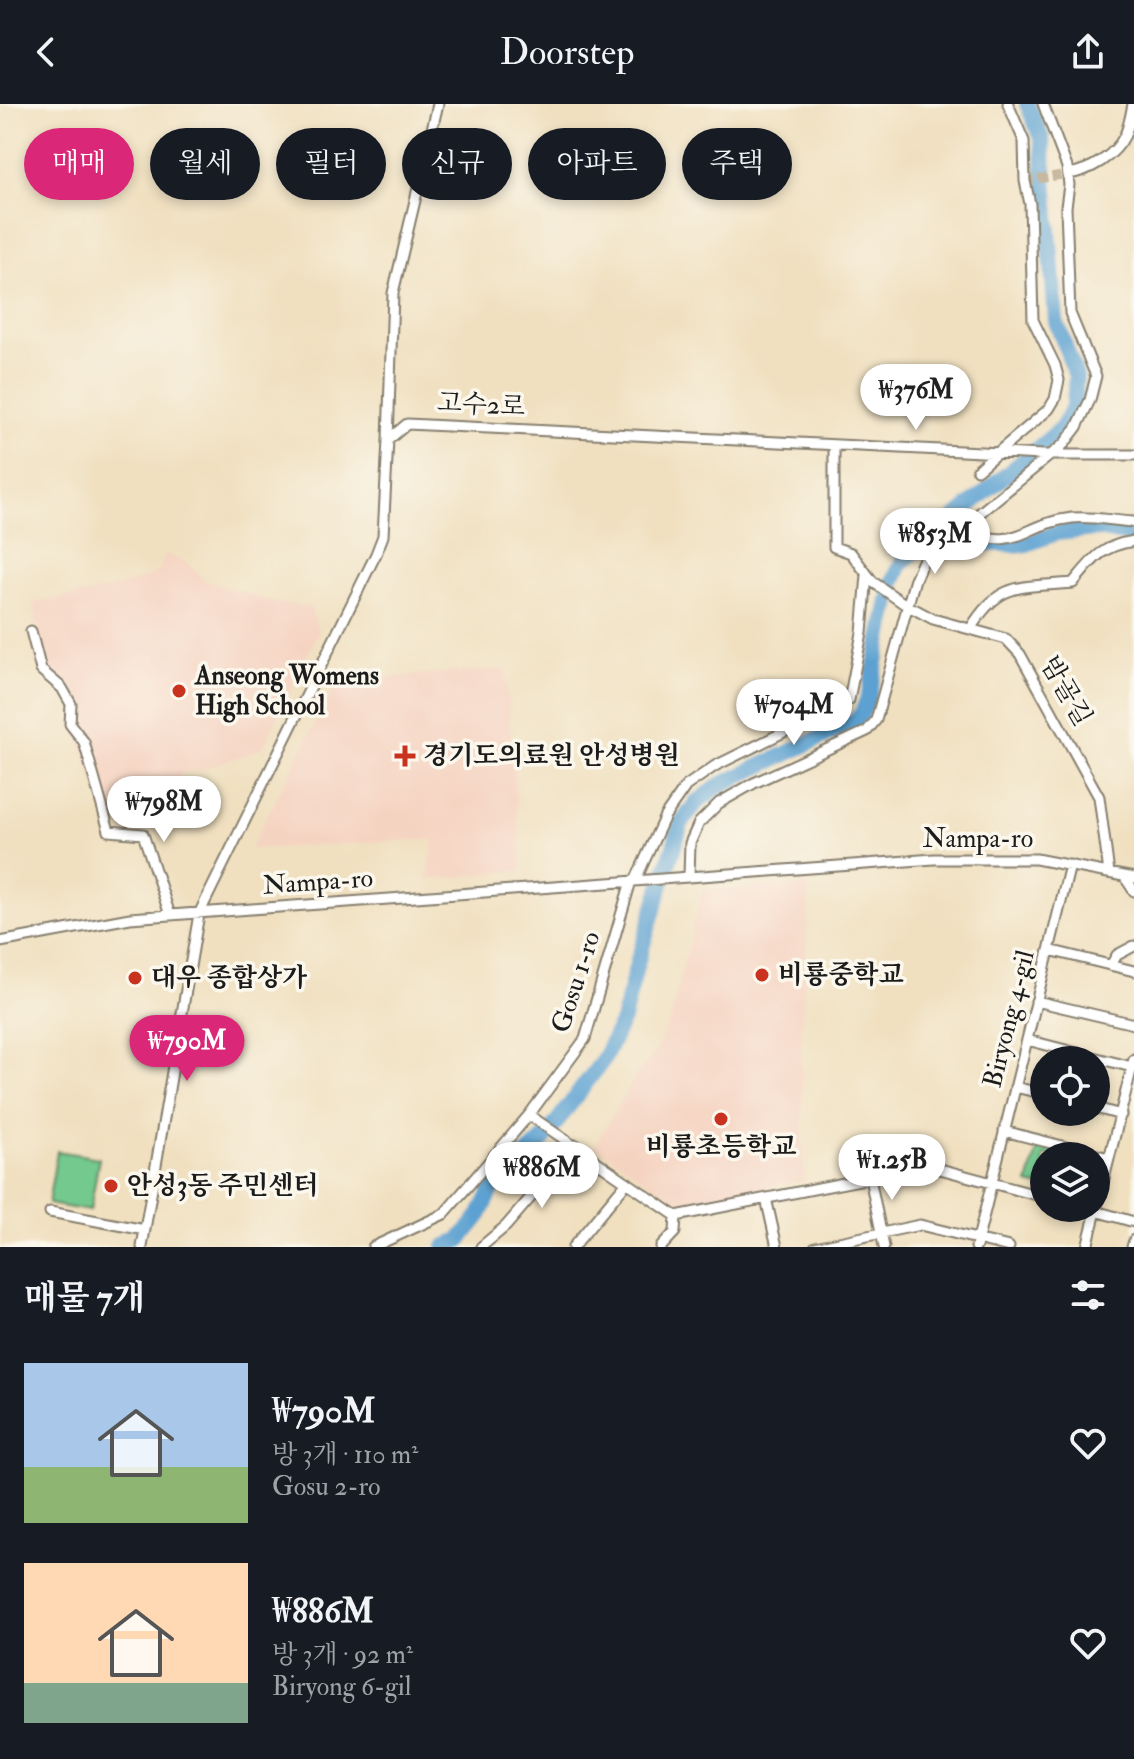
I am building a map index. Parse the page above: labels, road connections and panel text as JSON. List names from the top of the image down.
{
  "streets": {
    "street": [
      "고수2로",
      "밤골길",
      "Nampa-ro",
      "Gosu 1-ro",
      "Biryong 4-gil"
    ]
  },
  "crossings": [
    ["고수2로", "밤골길"],
    ["밤골길", "Nampa-ro"],
    ["밤골길", "Gosu 1-ro"],
    ["Nampa-ro", "Gosu 1-ro"],
    ["Nampa-ro", "Biryong 4-gil"]
  ],
  "places": {
    "other": [
      "Anseong Womens High School",
      "비룡중학교",
      "대우 종합상가",
      "비룡초등학교",
      "안성3동 주민센터"
    ],
    "health": ["경기도의료원 안성병원"]
  },
  "page": {
    "header": "Doorstep",
    "chip": [
      "매매",
      "월세",
      "필터",
      "신규",
      "아파트",
      "주택"
    ],
    "price": [
      "₩376M",
      "₩853M",
      "₩704M",
      "₩798M",
      "₩790M",
      "₩1.25B",
      "₩886M"
    ],
    "heading": "매물 7개",
    "list": [
      {
        "name": "₩790M",
        "note": "방 3개 · 110 m² · Gosu 2-ro"
      },
      {
        "name": "₩886M",
        "note": "방 3개 · 92 m² · Biryong 6-gil"
      }
    ]
  }
}
